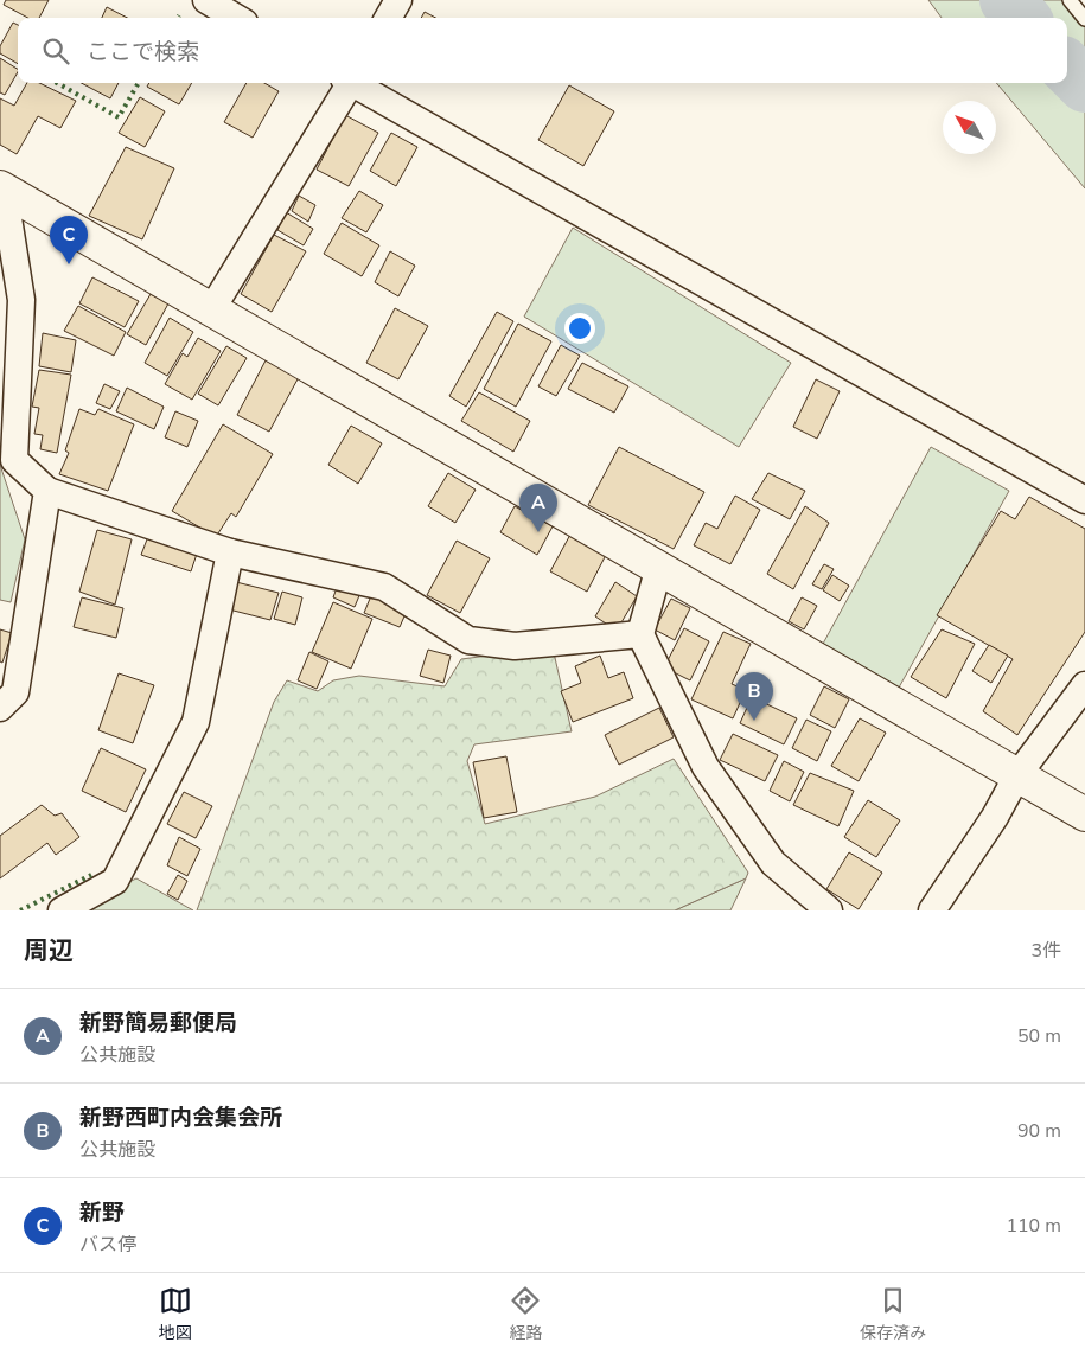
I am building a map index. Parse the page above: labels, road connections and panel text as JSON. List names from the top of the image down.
{
  "north": "top left",
  "page": {
    "search": "ここで検索",
    "pins": ["C", "A", "B"],
    "heading": ["周辺", "3件"],
    "list": [
      {
        "mark": "A",
        "name": "新野簡易郵便局",
        "note": "公共施設",
        "value": "50 m"
      },
      {
        "mark": "B",
        "name": "新野西町内会集会所",
        "note": "公共施設",
        "value": "90 m"
      },
      {
        "mark": "C",
        "name": "新野",
        "note": "バス停",
        "value": "110 m"
      }
    ],
    "nav": ["地図", "経路", "保存済み"]
  }
}
